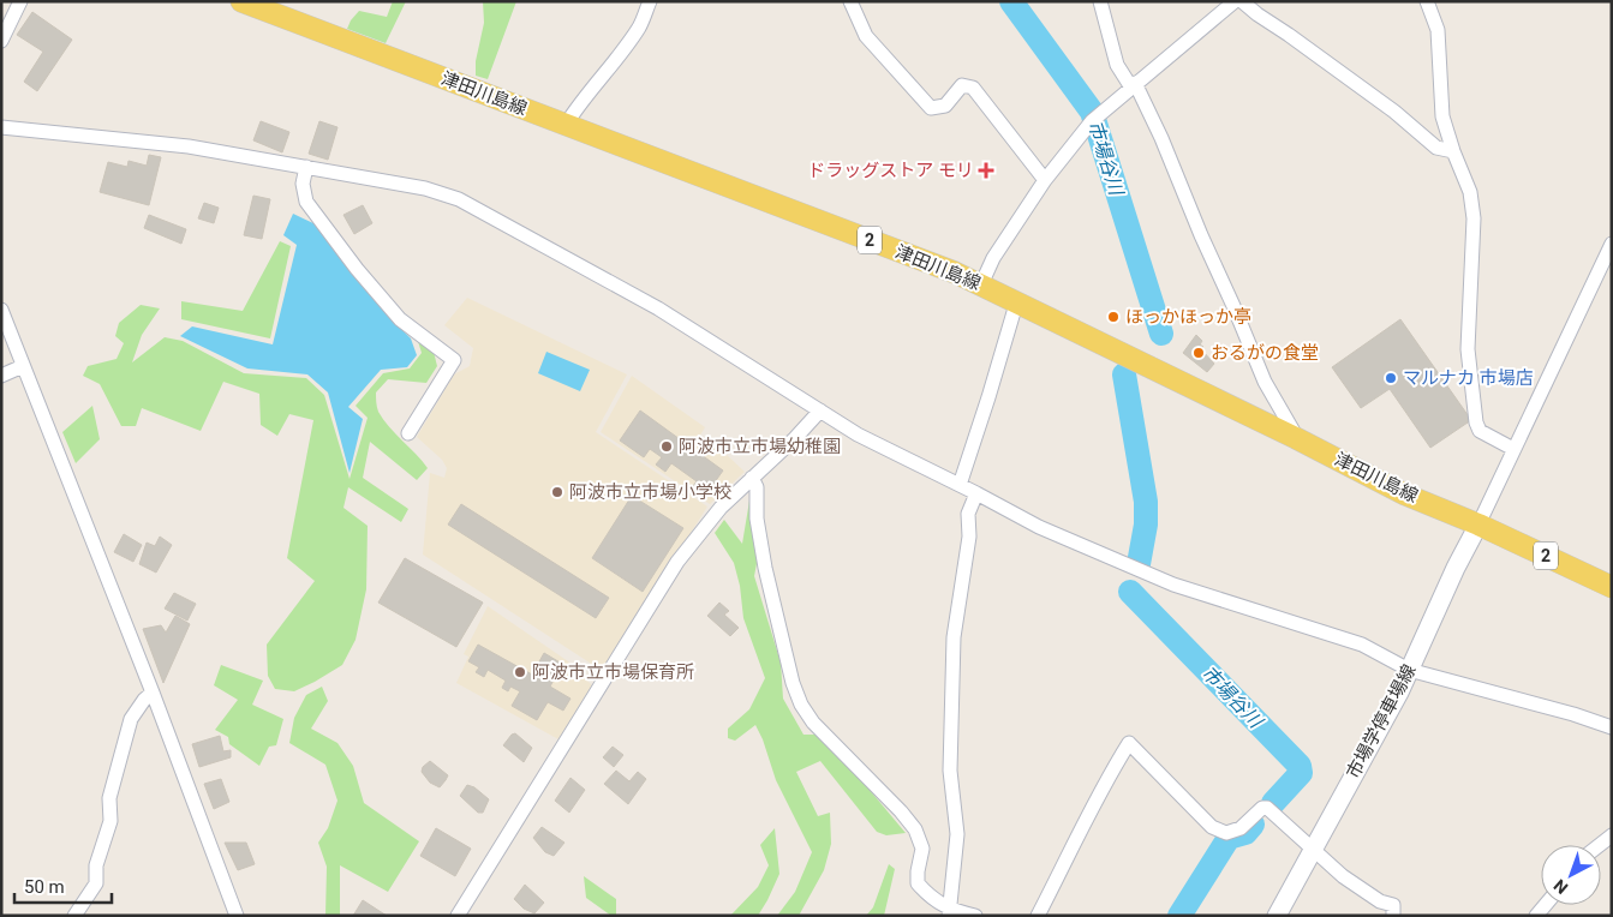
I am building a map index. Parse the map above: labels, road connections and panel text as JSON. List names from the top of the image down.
{
  "streets": {
    "main road": ["津田川島線", "2", "市場学停車場線"]
  },
  "crossings": [
    ["津田川島線", "市場学停車場線"]
  ],
  "water": ["市場谷川"],
  "places": {
    "health": ["ドラッグストア モリ"],
    "other": [
      "ほっかほっか亭",
      "おるがの食堂",
      "マルナカ 市場店",
      "阿波市立市場幼稚園",
      "阿波市立市場小学校",
      "阿波市立市場保育所"
    ]
  },
  "scale_bar": "50 m",
  "north": "bottom left"
}
